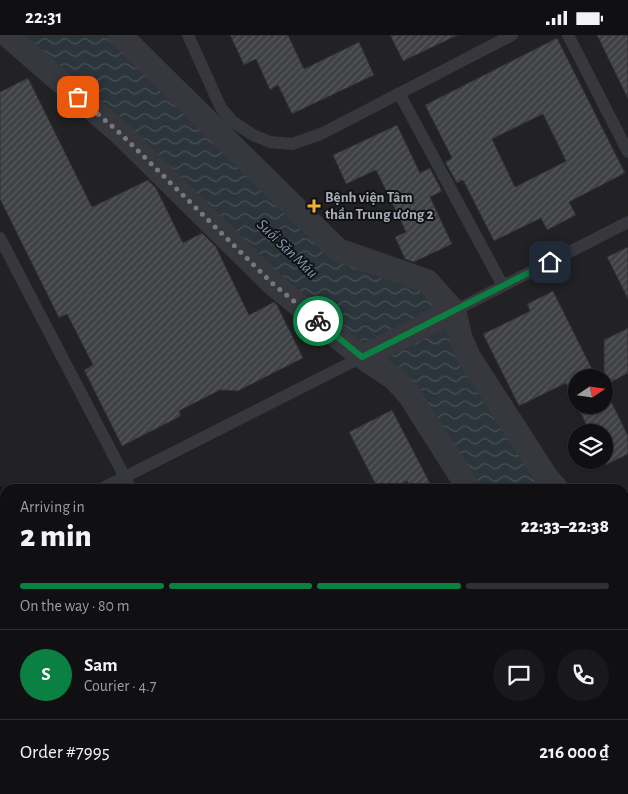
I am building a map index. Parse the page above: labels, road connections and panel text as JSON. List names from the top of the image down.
{
  "water": ["Suối Săn Máu"],
  "places": {
    "health": ["Bệnh viện Tâm thần Trung ương 2"]
  },
  "north": "right",
  "page": {
    "status": "22:31",
    "heading": ["2 min", "Arriving in", "22:33–22:38"],
    "panel": [
      "Sam",
      "Courier · 4.7",
      "Order #7995",
      "216 000 ₫"
    ],
    "bar": "On the way · 80 m",
    "round": "S"
  }
}
